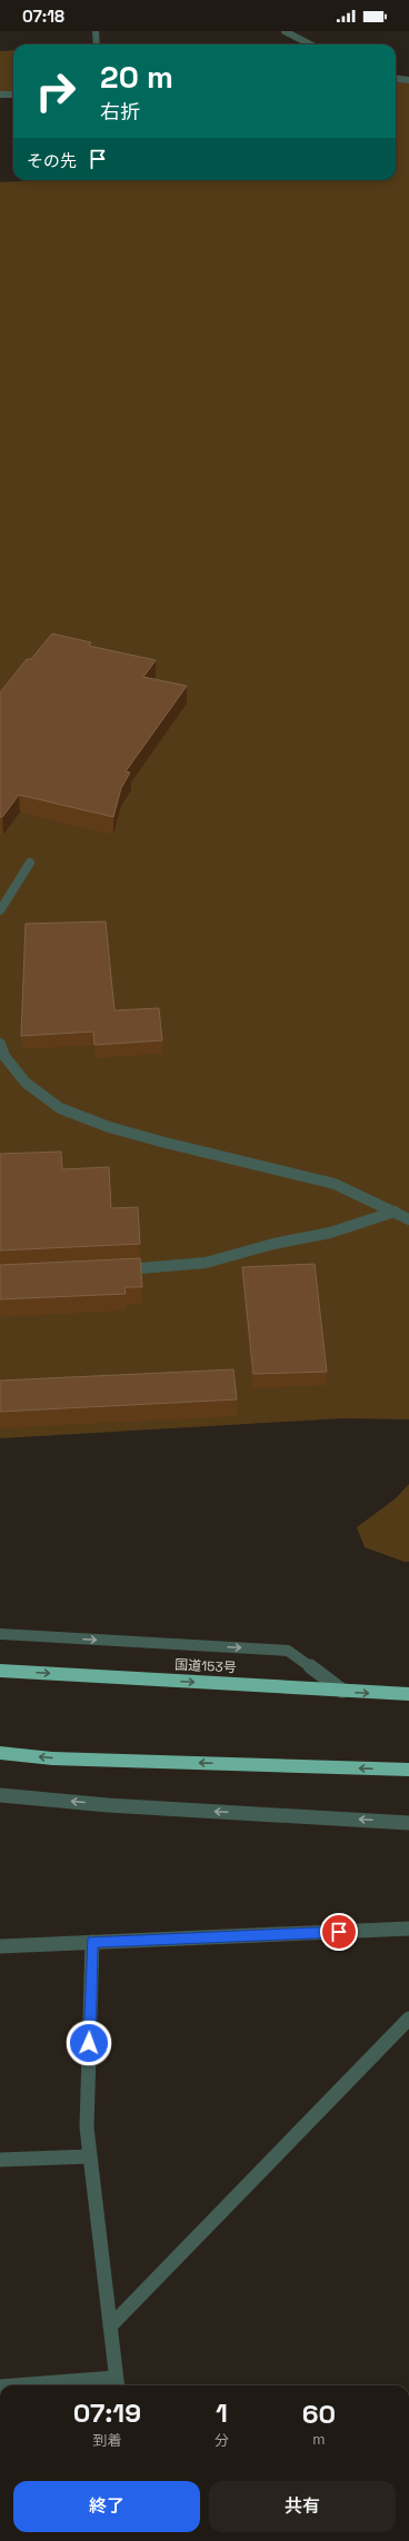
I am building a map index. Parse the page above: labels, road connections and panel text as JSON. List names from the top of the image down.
{
  "streets": {
    "highway": ["国道153号"]
  },
  "page": {
    "status": "07:18",
    "turn": ["20 m", "右折"],
    "then": "その先",
    "eta": [
      "07:19",
      "到着",
      "1",
      "分",
      "60",
      "m"
    ],
    "buttons": ["終了", "共有"]
  }
}
